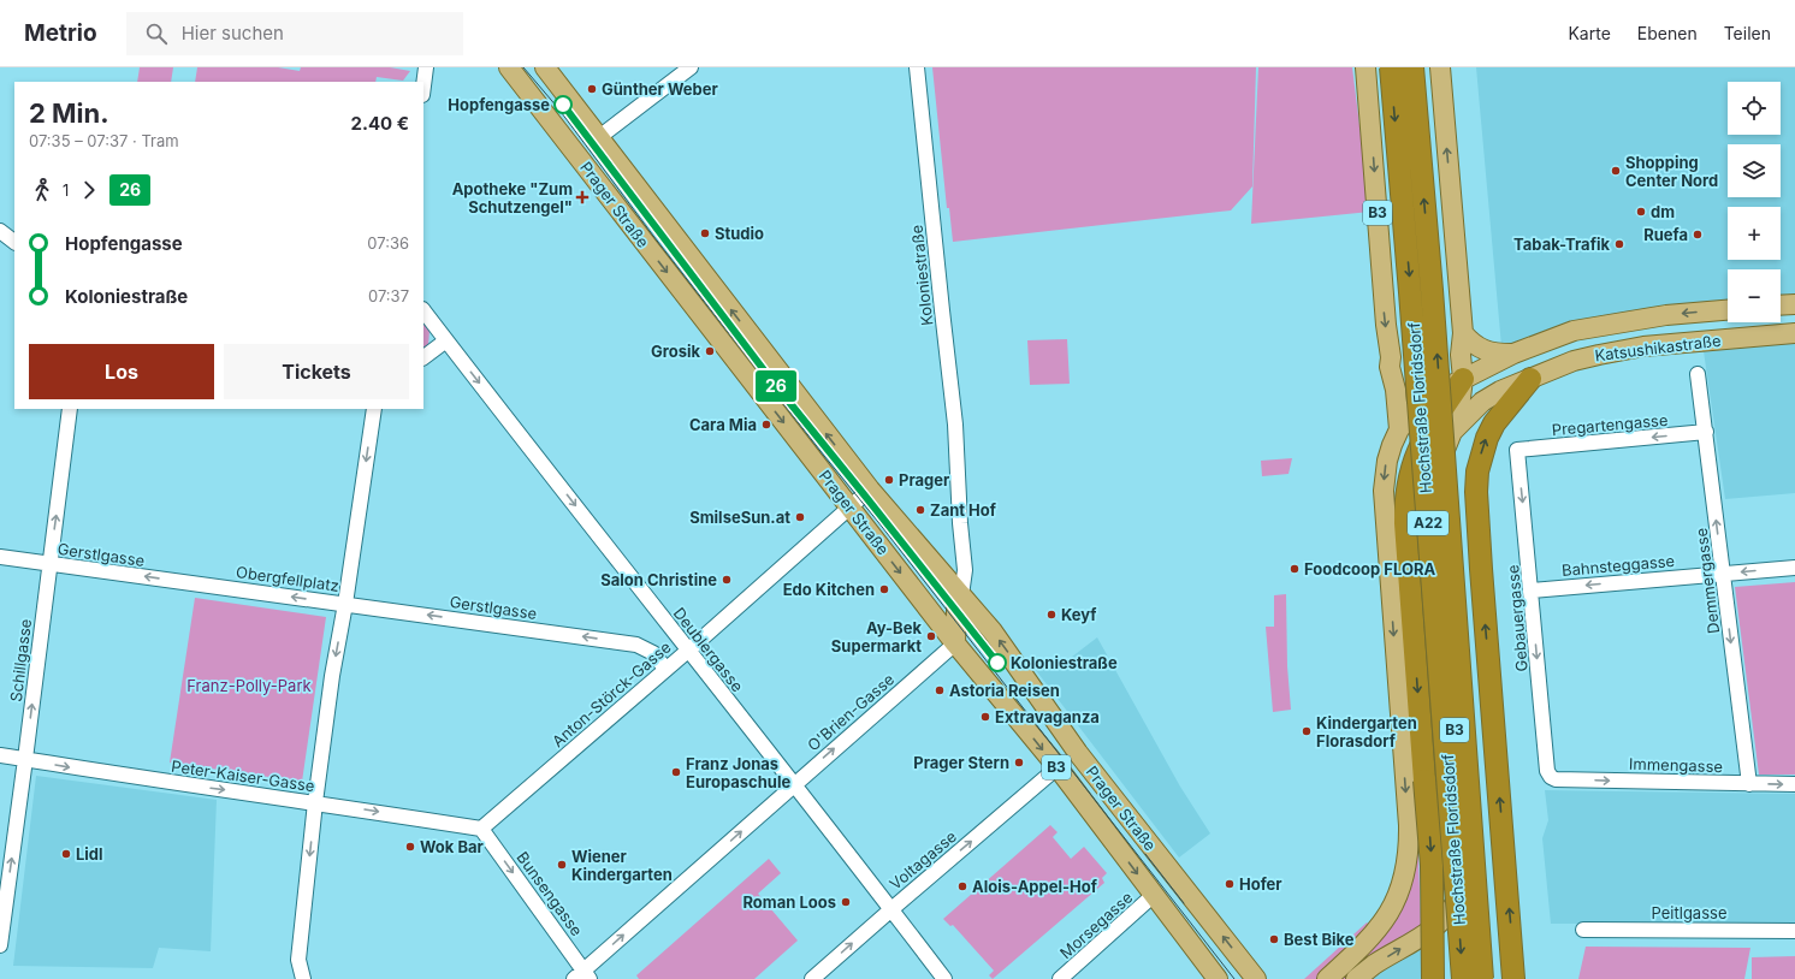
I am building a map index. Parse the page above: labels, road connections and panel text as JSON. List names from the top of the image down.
{
  "streets": {
    "highway": ["Hochstraße Floridsdorf", "A22"],
    "main road": ["Prager Straße", "B3", "Katsushikastraße"],
    "street": [
      "Koloniestraße",
      "Pregartengasse",
      "Gerstlgasse",
      "Bahnsteggasse",
      "Obergfellplatz",
      "Demmergasse",
      "Gebauergasse",
      "Deublergasse",
      "Schillgasse",
      "Anton-Störck-Gasse",
      "O'Brien-Gasse",
      "Immengasse",
      "Peter-Kaiser-Gasse",
      "Voltagasse",
      "Bunsengasse",
      "Peitlgasse",
      "Morsegasse"
    ]
  },
  "crossings": [
    ["Prager Straße", "Koloniestraße"],
    ["Prager Straße", "Anton-Störck-Gasse"],
    ["Prager Straße", "O'Brien-Gasse"],
    ["Prager Straße", "Voltagasse"],
    ["Prager Straße", "Morsegasse"],
    ["B3", "Katsushikastraße"],
    ["Pregartengasse", "Demmergasse"],
    ["Pregartengasse", "Gebauergasse"],
    ["Gerstlgasse", "Obergfellplatz"],
    ["Gerstlgasse", "Schillgasse"],
    ["Gerstlgasse", "Anton-Störck-Gasse"],
    ["Bahnsteggasse", "Demmergasse"],
    ["Bahnsteggasse", "Gebauergasse"],
    ["Obergfellplatz", "Peter-Kaiser-Gasse"],
    ["Demmergasse", "Immengasse"],
    ["Gebauergasse", "Immengasse"],
    ["Deublergasse", "Anton-Störck-Gasse"],
    ["Deublergasse", "O'Brien-Gasse"],
    ["Deublergasse", "Voltagasse"],
    ["Schillgasse", "Peter-Kaiser-Gasse"],
    ["Anton-Störck-Gasse", "Peter-Kaiser-Gasse"],
    ["Anton-Störck-Gasse", "Bunsengasse"],
    ["O'Brien-Gasse", "Bunsengasse"],
    ["Peter-Kaiser-Gasse", "Bunsengasse"]
  ],
  "one_way": [
    "Pregartengasse",
    "Gerstlgasse",
    "Bahnsteggasse",
    "Gebauergasse",
    "Deublergasse",
    "Schillgasse",
    "O'Brien-Gasse",
    "Immengasse",
    "Peter-Kaiser-Gasse",
    "Voltagasse",
    "Bunsengasse"
  ],
  "parks": ["Franz-Polly-Park"],
  "places": {
    "other": [
      "Günther Weber",
      "Hopfengasse",
      "Shopping Center Nord",
      "dm",
      "Studio",
      "Ruefa",
      "Tabak-Trafik",
      "Grosik",
      "Cara Mia",
      "Prager",
      "Zant Hof",
      "SmilseSun.at",
      "Foodcoop FLORA",
      "Salon Christine",
      "Edo Kitchen",
      "Keyf",
      "Ay-Bek Supermarkt",
      "Koloniestraße",
      "Astoria Reisen",
      "Extravaganza",
      "Kindergarten Florasdorf",
      "Prager Stern",
      "Franz Jonas Europaschule",
      "Wok Bar",
      "Lidl",
      "Wiener Kindergarten",
      "Hofer",
      "Alois-Appel-Hof",
      "Roman Loos",
      "Best Bike"
    ],
    "health": ["Apotheke \"Zum Schutzengel\""]
  },
  "lines": ["tram line 26"],
  "page": {
    "header": "Metrio",
    "search": "Hier suchen",
    "nav": ["Karte", "Ebenen", "Teilen"],
    "on_map": "26",
    "map_buttons": ["+", "−"],
    "heading": ["2 Min.", "07:35 – 07:37 · Tram", "2.40 €"],
    "legs": ["1", "26"],
    "list": [
      {
        "name": "Hopfengasse",
        "value": "07:36"
      },
      {
        "name": "Koloniestraße",
        "value": "07:37"
      }
    ],
    "buttons": ["Los", "Tickets"]
  }
}
